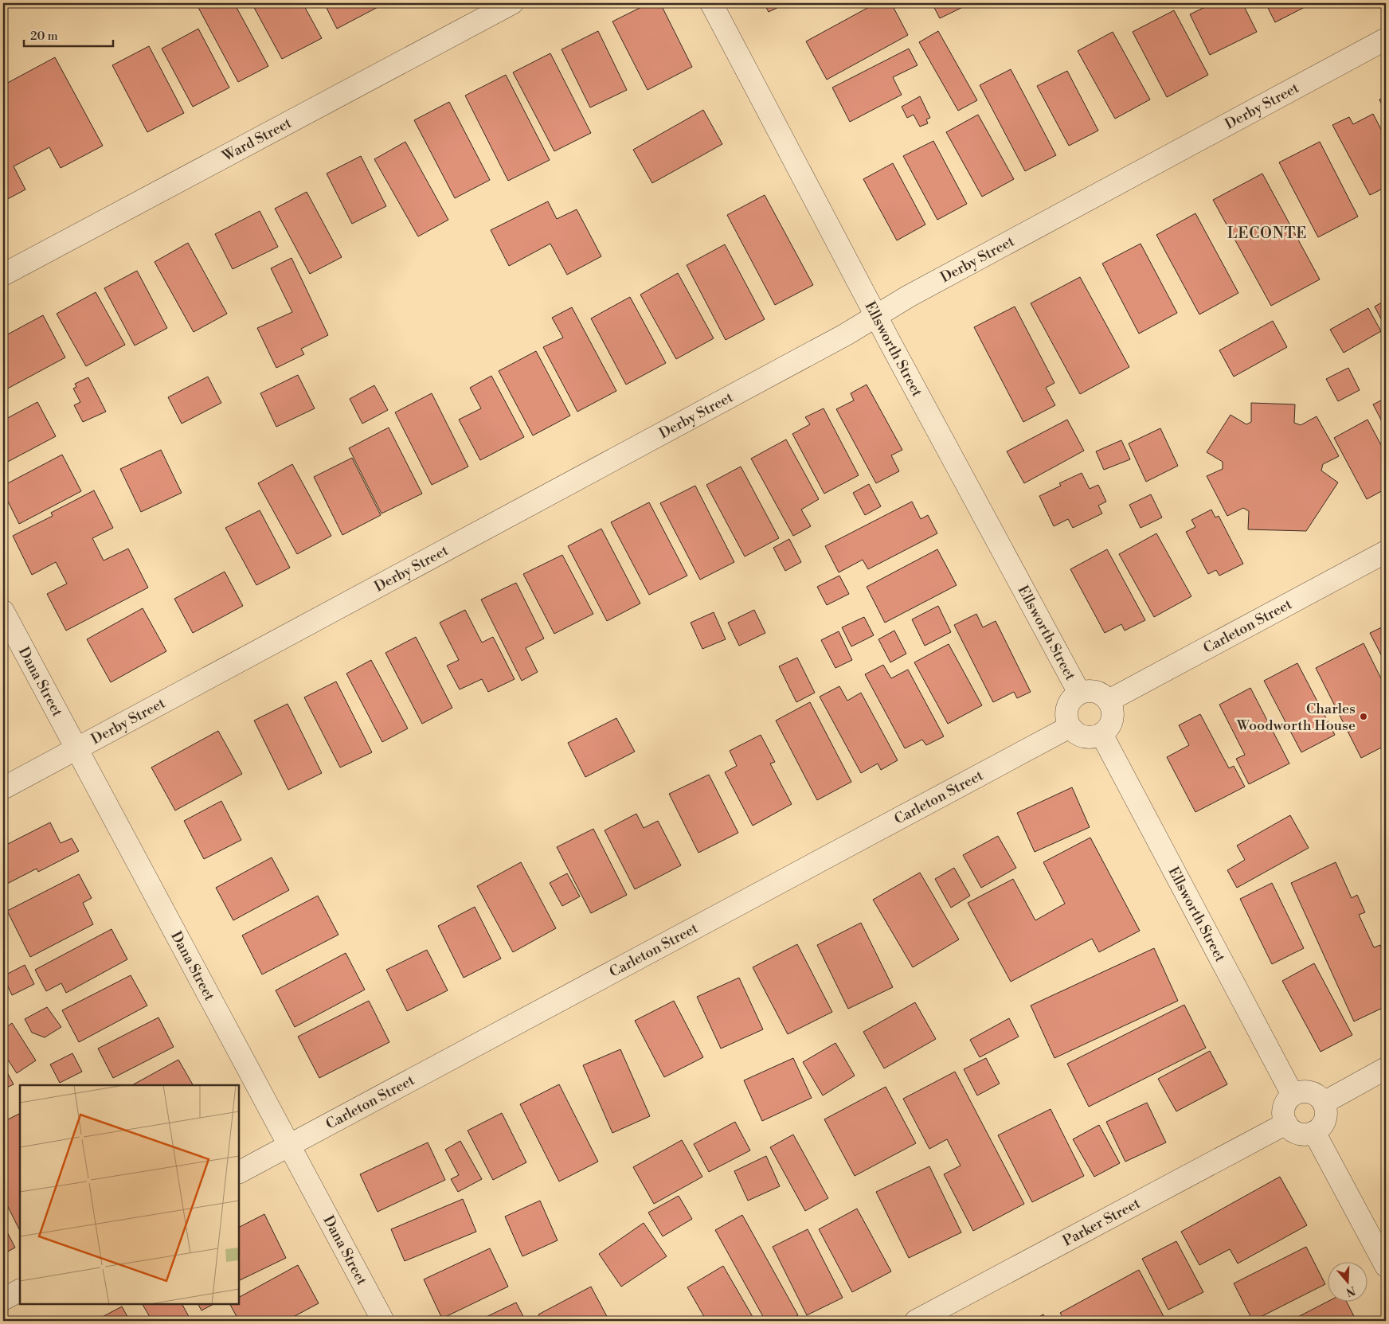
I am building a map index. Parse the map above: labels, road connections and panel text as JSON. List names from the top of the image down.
{
  "streets": {
    "street": [
      "Derby Street",
      "Ward Street",
      "Ellsworth Street",
      "Carleton Street",
      "Dana Street",
      "Parker Street"
    ]
  },
  "crossings": [
    ["Derby Street", "Ellsworth Street"],
    ["Derby Street", "Dana Street"],
    ["Ellsworth Street", "Carleton Street"],
    ["Ellsworth Street", "Parker Street"],
    ["Carleton Street", "Dana Street"]
  ],
  "districts": ["LECONTE"],
  "places": ["Charles Woodworth House"],
  "scale_bar": "20 m",
  "north": "bottom"
}
